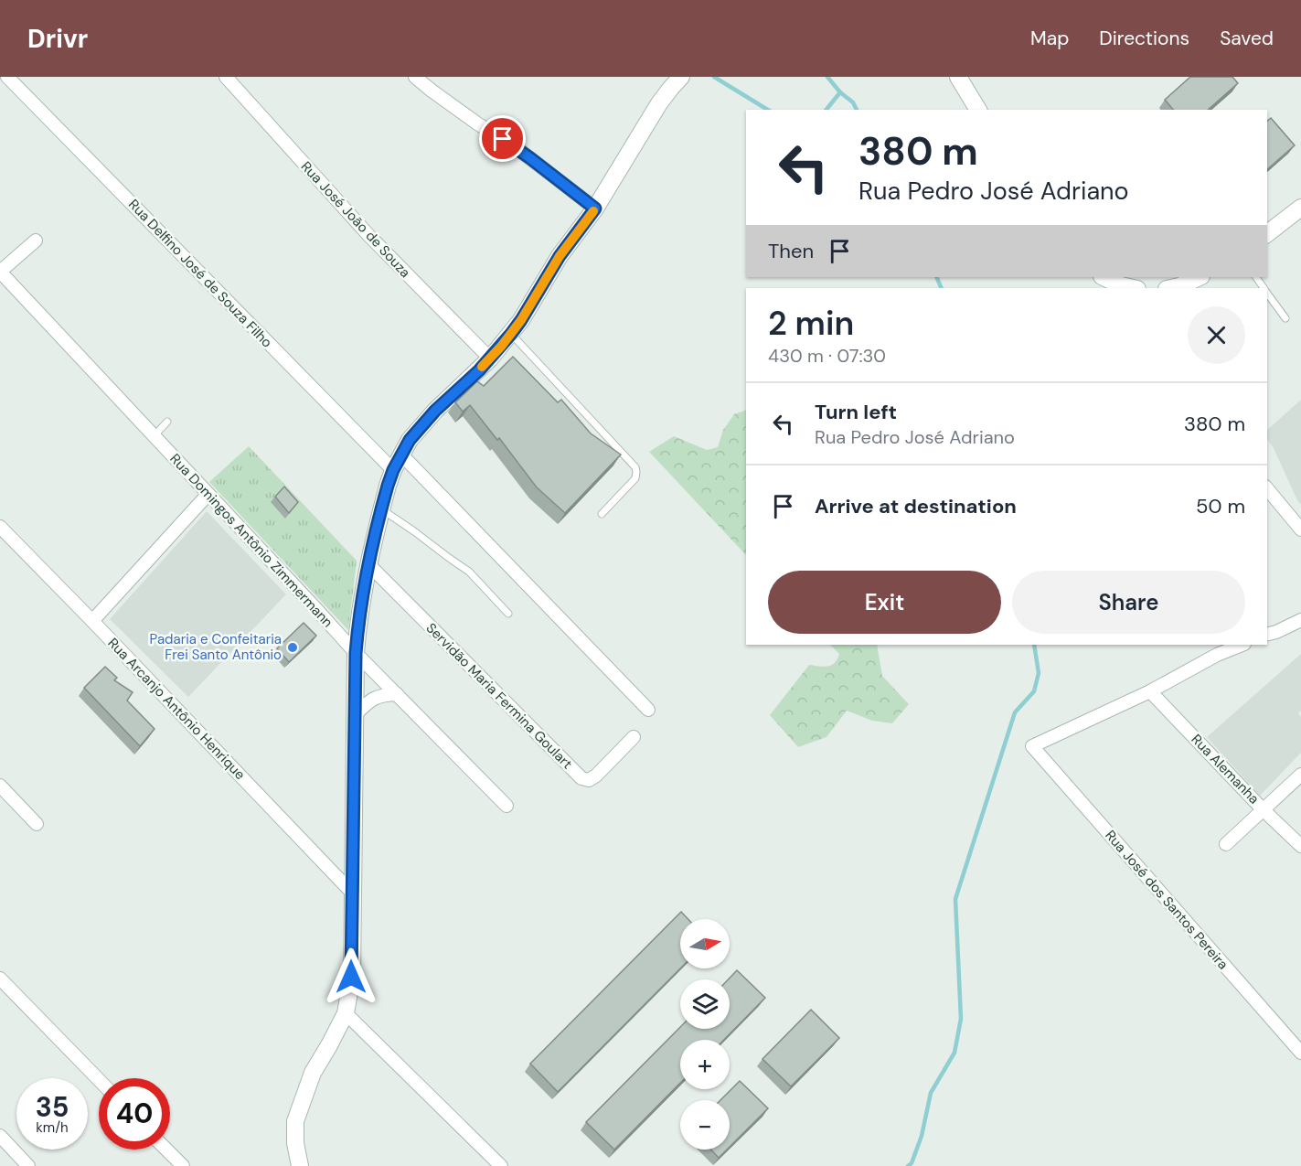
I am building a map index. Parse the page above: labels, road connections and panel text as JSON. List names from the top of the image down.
{
  "streets": {
    "street": [
      "Rua José João de Souza",
      "Rua Delfino José de Souza Filho",
      "Rua Domingos Antônio Zimmermann",
      "Servidão Maria Fermina Goulart",
      "Rua Arcanjo Antônio Henrique",
      "Rua Alemanha",
      "Rua José dos Santos Pereira"
    ]
  },
  "crossings": [
    ["Rua Alemanha", "Rua José dos Santos Pereira"]
  ],
  "places": ["Padaria e Confeitaria Frei Santo Antônio"],
  "north": "right",
  "page": {
    "header": "Drivr",
    "nav": ["Map", "Directions", "Saved"],
    "turn": ["380 m", "Rua Pedro José Adriano"],
    "then": "Then",
    "heading": ["2 min", "430 m · 07:30"],
    "list": [
      {
        "name": "Turn left",
        "note": "Rua Pedro José Adriano",
        "value": "380 m"
      },
      {
        "name": "Arrive at destination",
        "value": "50 m"
      }
    ],
    "buttons": ["Exit", "Share"],
    "map_buttons": ["+", "−"],
    "speed": "35 km/h",
    "limit": "40"
  }
}
